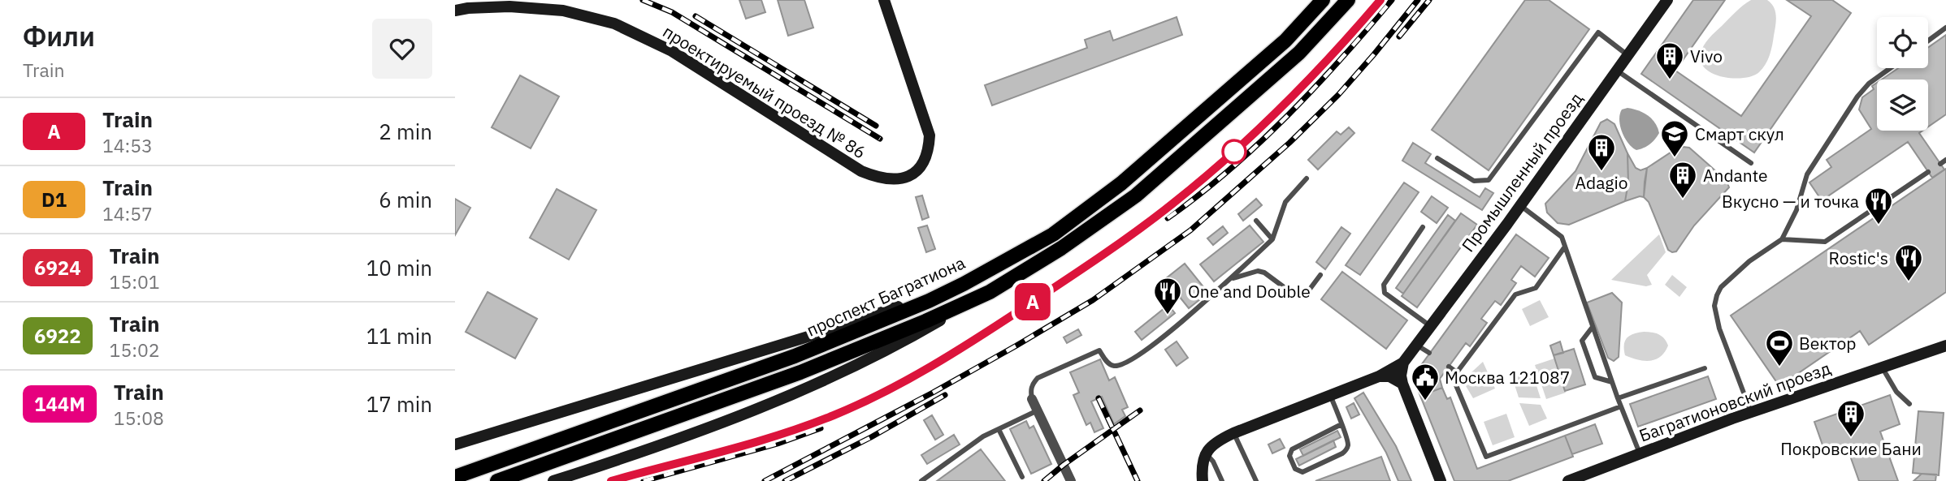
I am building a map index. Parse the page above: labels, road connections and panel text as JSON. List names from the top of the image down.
{
  "streets": {
    "main road": ["проспект Багратиона"],
    "street": ["проектируемый проезд № 86", "Промышленный проезд", "Багратионовский проезд"]
  },
  "places": {
    "building": [
      "Vivo",
      "Adagio",
      "Andante",
      "Покровские Бани"
    ],
    "school or university": ["Смарт скул"],
    "restaurant": ["Вкусно — и точка", "Rostic's", "One and Double"],
    "sports": ["Вектор"],
    "public building": ["Москва 121087"]
  },
  "page": {
    "heading": ["Фили", "Train"],
    "on_map": "A",
    "list": [
      {
        "mark": "A",
        "name": "Train",
        "note": "14:53",
        "value": "2 min"
      },
      {
        "mark": "D1",
        "name": "Train",
        "note": "14:57",
        "value": "6 min"
      },
      {
        "mark": "6924",
        "name": "Train",
        "note": "15:01",
        "value": "10 min"
      },
      {
        "mark": "6922",
        "name": "Train",
        "note": "15:02",
        "value": "11 min"
      },
      {
        "mark": "144М",
        "name": "Train",
        "note": "15:08",
        "value": "17 min"
      }
    ]
  }
}
